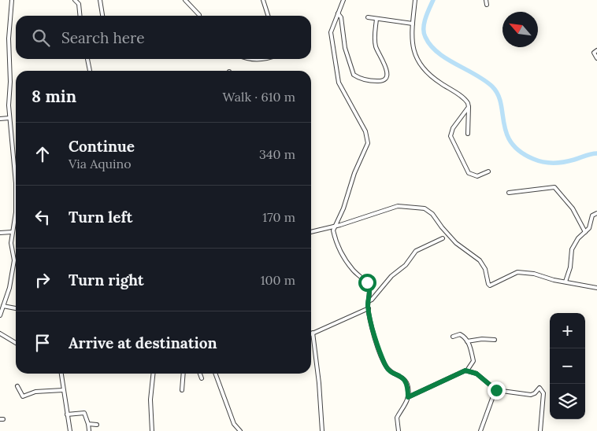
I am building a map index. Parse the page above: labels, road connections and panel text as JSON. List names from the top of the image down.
{
  "north": "top left",
  "page": {
    "search": "Search here",
    "heading": ["8 min", "Walk · 610 m"],
    "list": [
      ["Continue", "Via Aquino", "340 m"],
      ["Turn left", "170 m"],
      ["Turn right", "100 m"],
      "Arrive at destination"
    ],
    "map_buttons": ["+", "−"]
  }
}
